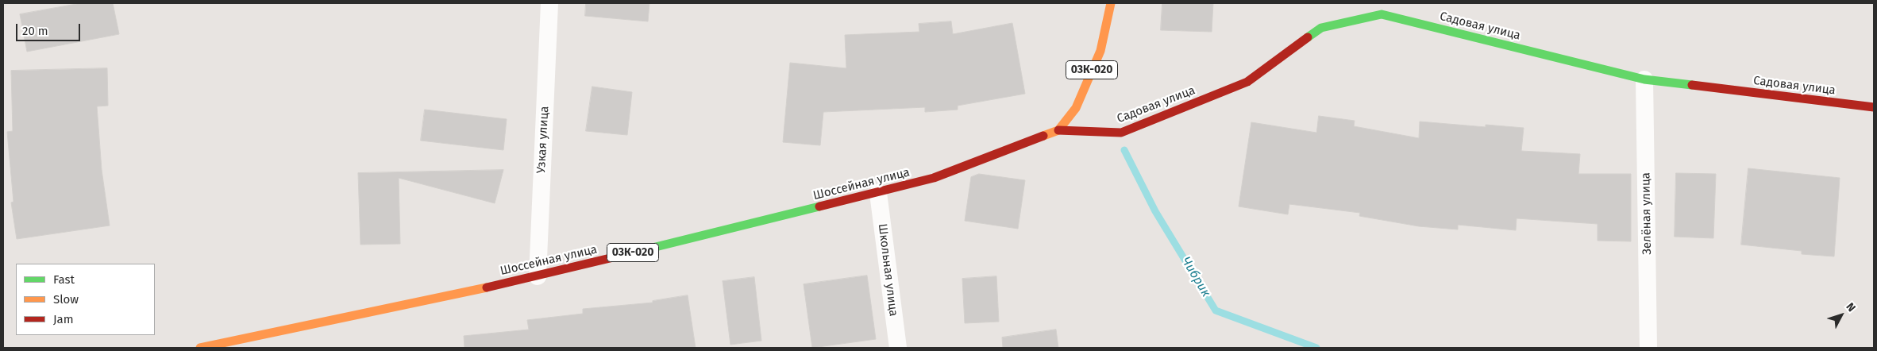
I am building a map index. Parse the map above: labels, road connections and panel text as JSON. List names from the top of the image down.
{
  "streets": {
    "main road": ["Садовая улица", "03К-020", "Шоссейная улица"],
    "street": ["Узкая улица", "Зелёная улица", "Школьная улица"]
  },
  "crossings": [
    ["Садовая улица", "03К-020"],
    ["Садовая улица", "Шоссейная улица"],
    ["Садовая улица", "Зелёная улица"],
    ["03К-020", "Шоссейная улица"],
    ["Узкая улица", "Шоссейная улица"],
    ["Шоссейная улица", "Школьная улица"]
  ],
  "water": ["Чибрик"],
  "legend": ["Fast", "Slow", "Jam"],
  "scale_bar": "20 m",
  "north": "top right"
}
